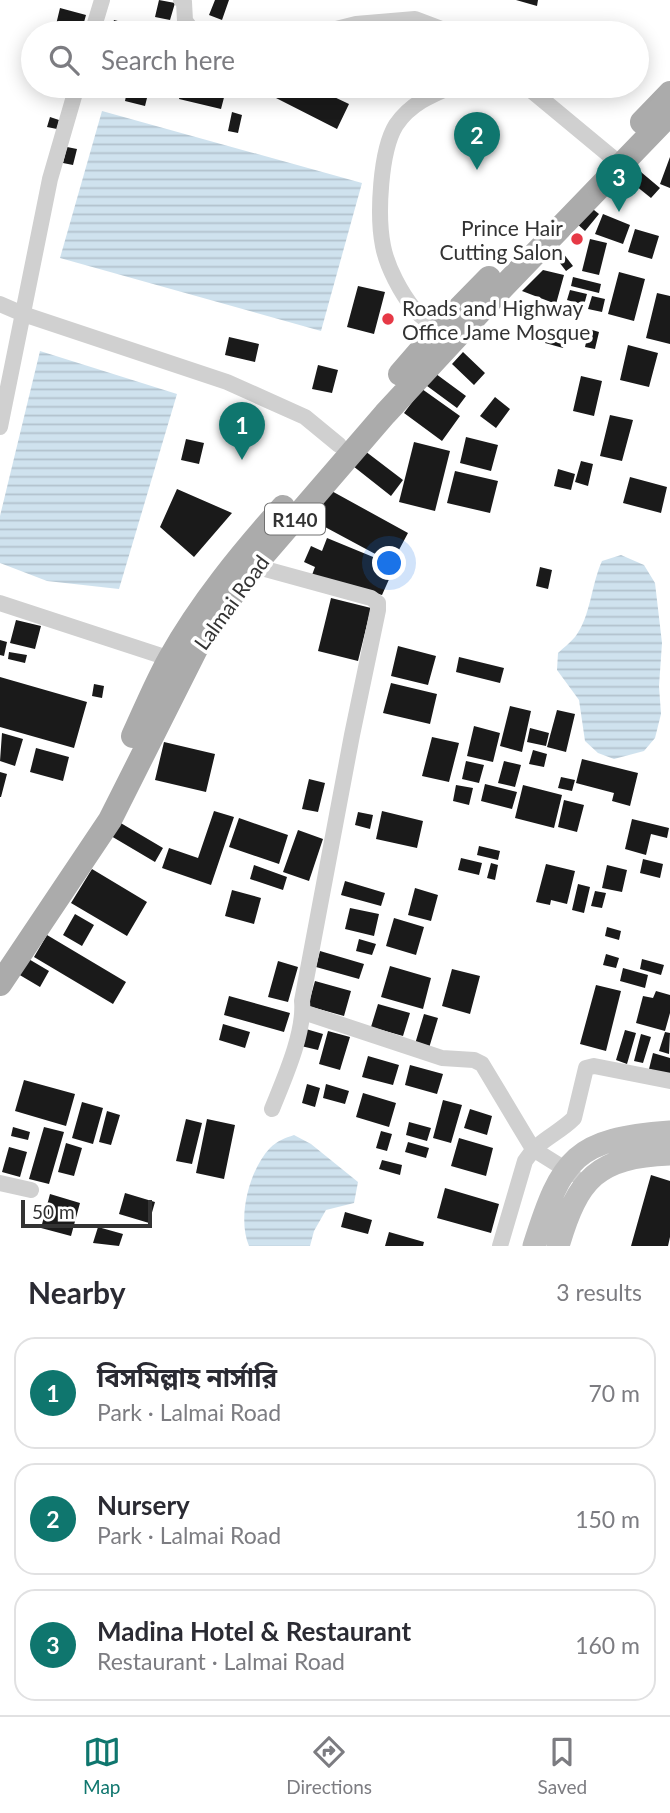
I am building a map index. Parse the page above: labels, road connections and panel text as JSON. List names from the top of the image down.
{
  "streets": {
    "main road": ["R140", "Lalmai Road"]
  },
  "places": ["Prince Hair Cutting Salon", "Roads and Highway Office Jame Mosque"],
  "scale_bar": "50 m",
  "page": {
    "search": "Search here",
    "pins": ["2", "3", "1"],
    "scale": "50 m",
    "heading": ["Nearby", "3 results"],
    "list": [
      {
        "mark": "1",
        "name": "বিসমিল্লাহ নার্সারি",
        "note": "Park · Lalmai Road",
        "value": "70 m"
      },
      {
        "mark": "2",
        "name": "Nursery",
        "note": "Park · Lalmai Road",
        "value": "150 m"
      },
      {
        "mark": "3",
        "name": "Madina Hotel & Restaurant",
        "note": "Restaurant · Lalmai Road",
        "value": "160 m"
      }
    ],
    "nav": ["Map", "Directions", "Saved"]
  }
}
